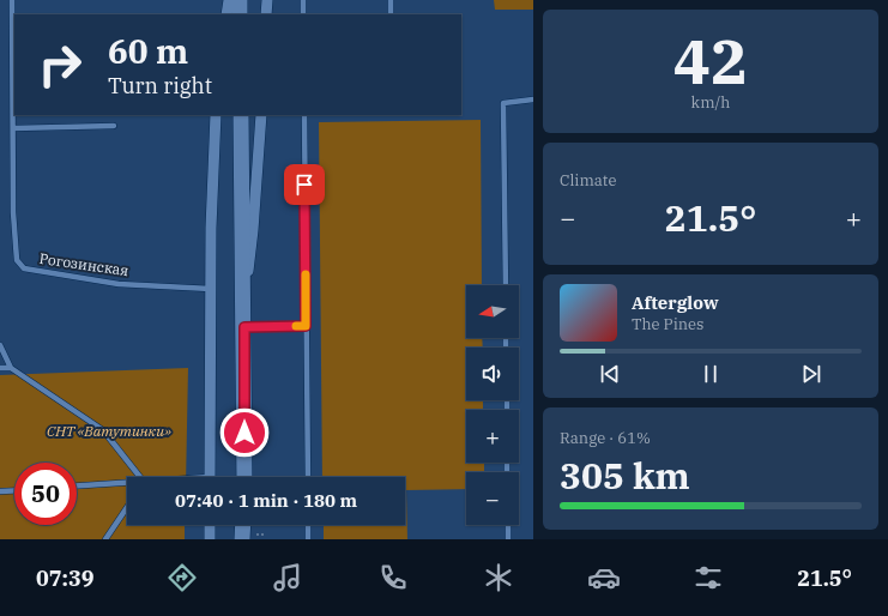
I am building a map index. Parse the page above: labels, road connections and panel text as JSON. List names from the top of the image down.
{
  "streets": {
    "lane": ["Рогозинская"]
  },
  "parks": ["СНТ «Ватутинки»"],
  "north": "left",
  "page": {
    "tile": [
      ["42", "km/h"],
      "Climate",
      ["Range · 61%", "305 km"]
    ],
    "turn": ["60 m", "Turn right"],
    "heat": ["−", "21.5°", "+"],
    "song": ["Afterglow", "The Pines"],
    "map_buttons": ["+", "−"],
    "limit": "50",
    "trip": "07:40 · 1 min · 180 m",
    "tabs": ["07:39", "21.5°"]
  }
}
